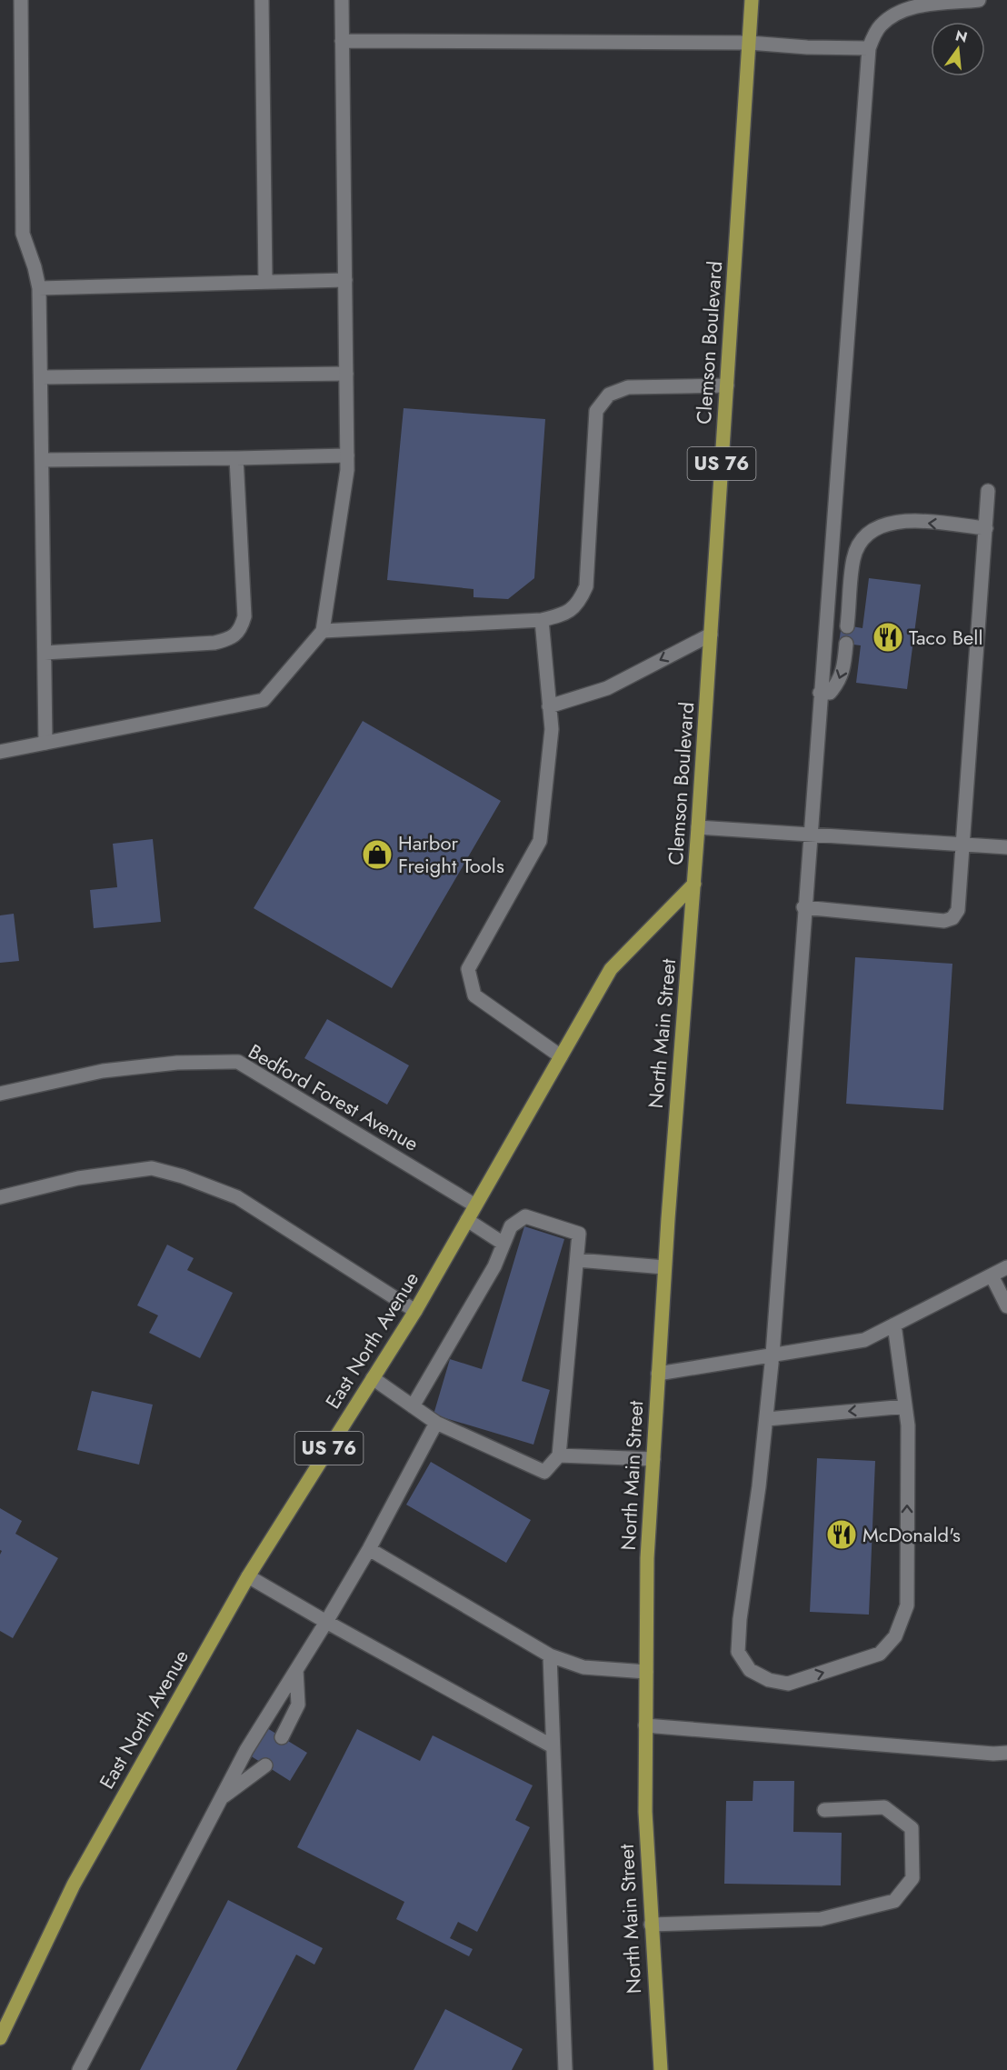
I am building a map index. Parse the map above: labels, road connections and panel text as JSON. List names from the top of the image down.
{
  "streets": {
    "main road": [
      "Clemson Boulevard",
      "US 76",
      "North Main Street",
      "East North Avenue"
    ],
    "street": ["Bedford Forest Avenue"]
  },
  "crossings": [
    ["Clemson Boulevard", "North Main Street"],
    ["Clemson Boulevard", "East North Avenue"],
    ["North Main Street", "East North Avenue"],
    ["Bedford Forest Avenue", "East North Avenue"]
  ],
  "places": {
    "restaurant": ["Taco Bell", "McDonald's"],
    "shop": ["Harbor Freight Tools"]
  },
  "north": "top"
}
